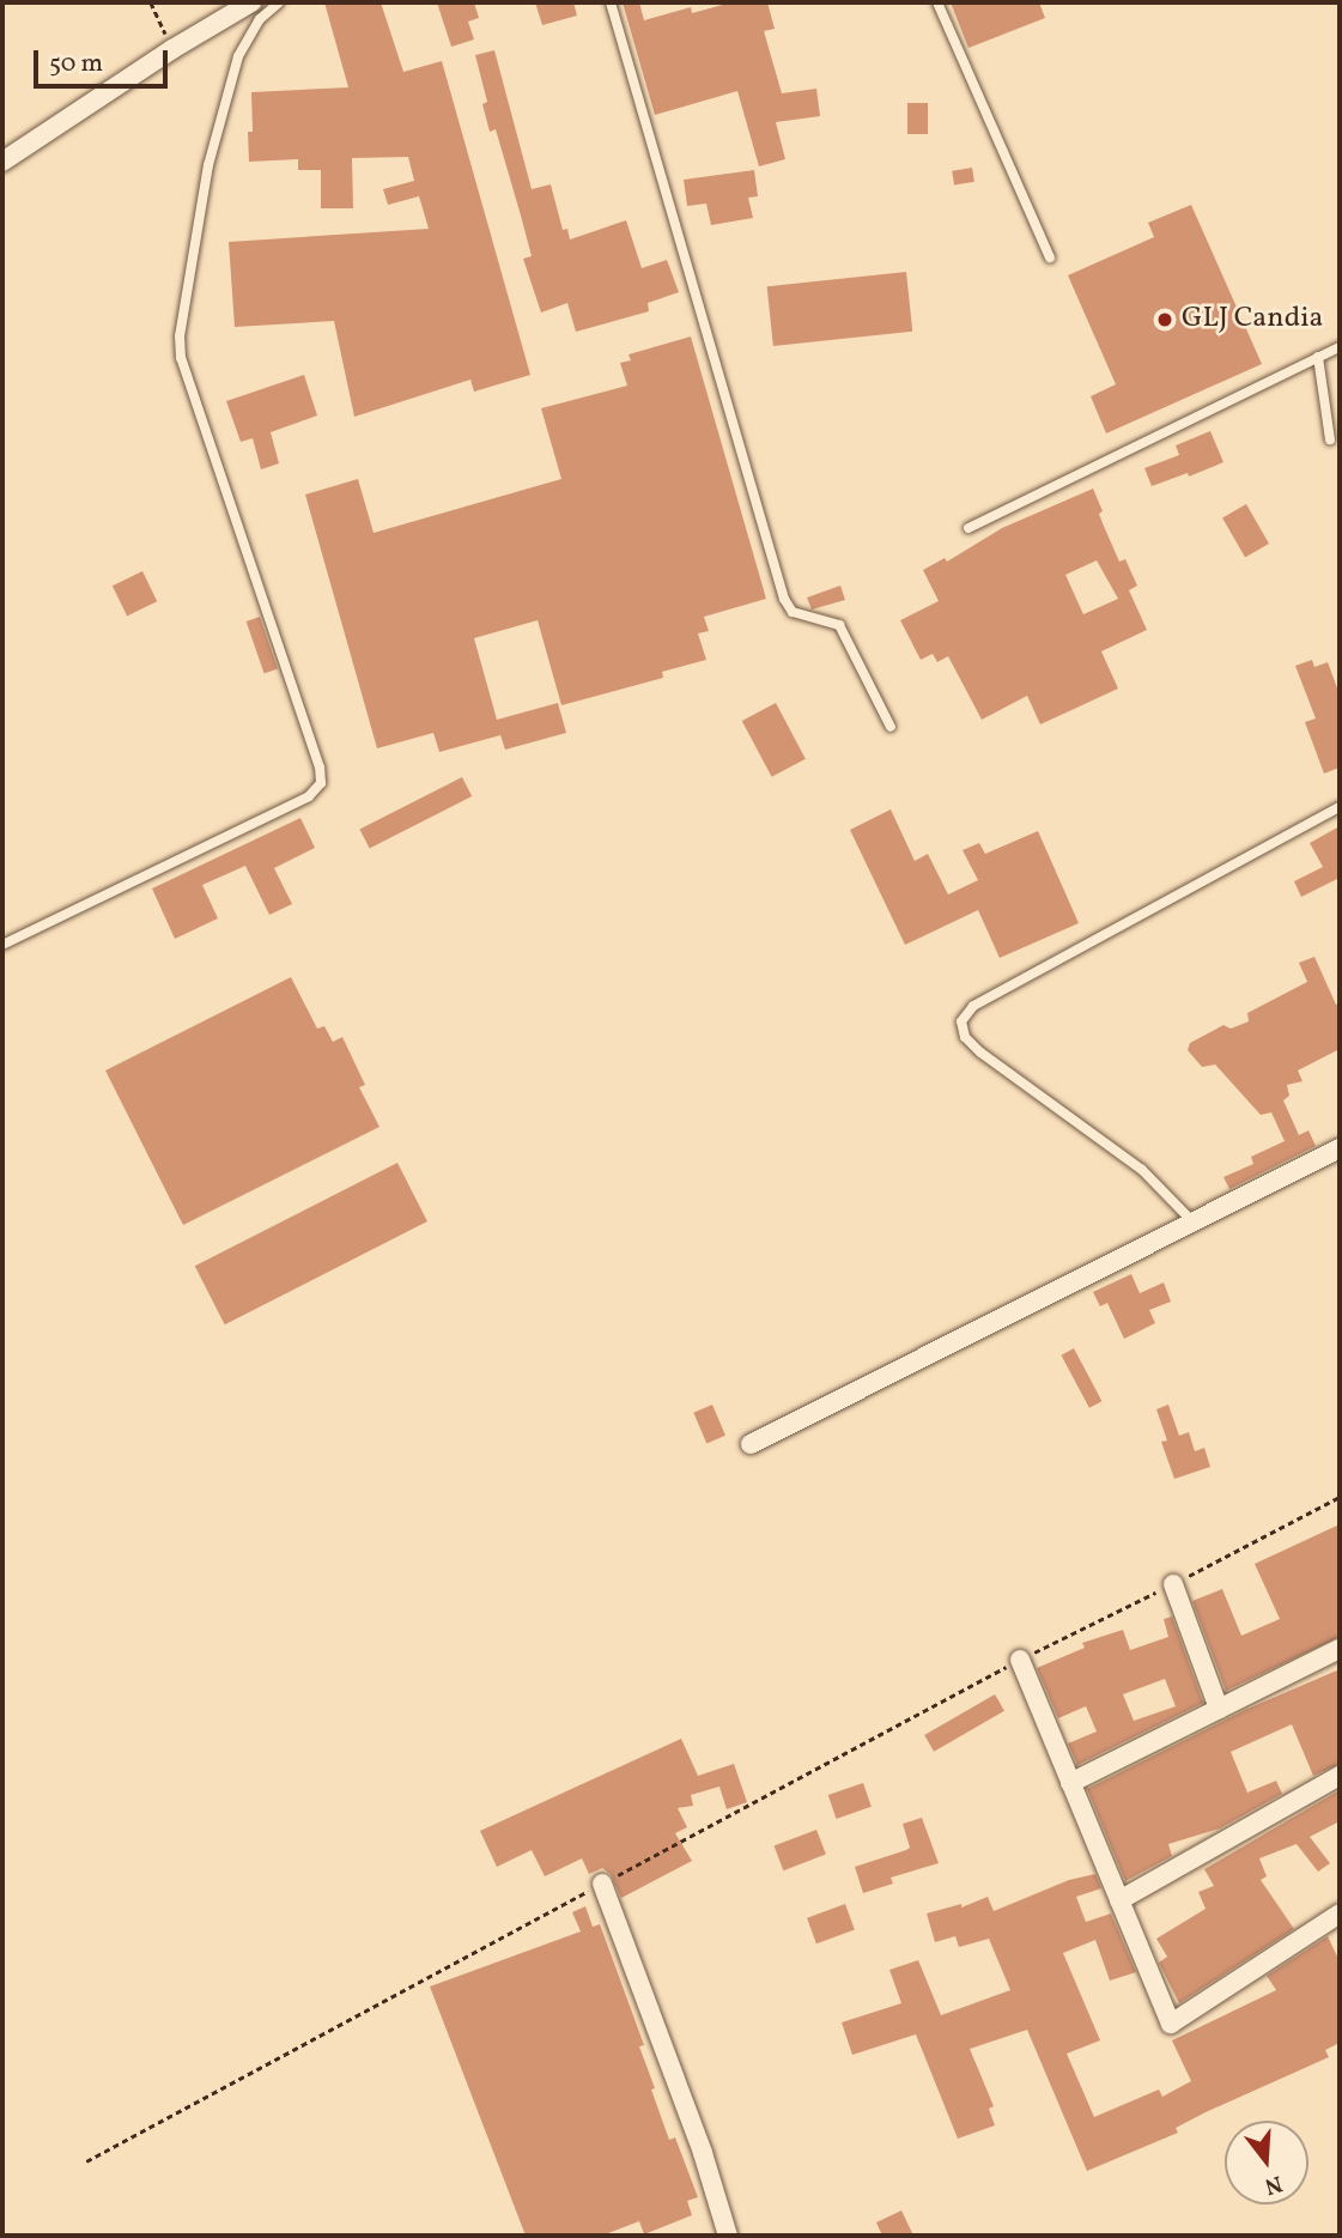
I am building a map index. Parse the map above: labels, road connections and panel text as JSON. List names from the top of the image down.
{
  "places": ["GLJ Candia"],
  "scale_bar": "50 m",
  "north": "bottom"
}
